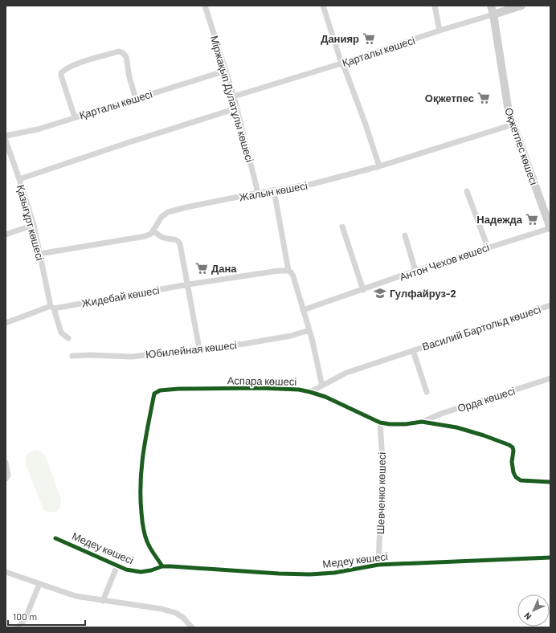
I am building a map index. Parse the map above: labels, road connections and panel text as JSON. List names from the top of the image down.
{
  "streets": {
    "street": [
      "Қарталы көшесі",
      "Міржақып Дулатұлы көшесі",
      "Оқжетпес көшесі",
      "Жалын көшесі",
      "Қазығұрт көшесі",
      "Антон Чехов көшесі",
      "Жидебай көшесі",
      "Василий Бартольд көшесі",
      "Юбилейная көшесі",
      "Аспара көшесі",
      "Орда көшесі",
      "Шевченко көшесі",
      "Медеу көшесі"
    ]
  },
  "crossings": [
    ["Қарталы көшесі", "Міржақып Дулатұлы көшесі"],
    ["Қарталы көшесі", "Оқжетпес көшесі"],
    ["Міржақып Дулатұлы көшесі", "Жалын көшесі"],
    ["Оқжетпес көшесі", "Жалын көшесі"],
    ["Оқжетпес көшесі", "Антон Чехов көшесі"],
    ["Қазығұрт көшесі", "Жидебай көшесі"],
    ["Аспара көшесі", "Орда көшесі"],
    ["Аспара көшесі", "Шевченко көшесі"],
    ["Аспара көшесі", "Медеу көшесі"],
    ["Шевченко көшесі", "Медеу көшесі"]
  ],
  "places": {
    "supermarket": [
      "Данияр",
      "Оқжетпес",
      "Надежда",
      "Дана"
    ],
    "school or university": ["Гулфайруз-2"]
  },
  "scale_bar": "100 m",
  "north": "bottom left"
}
